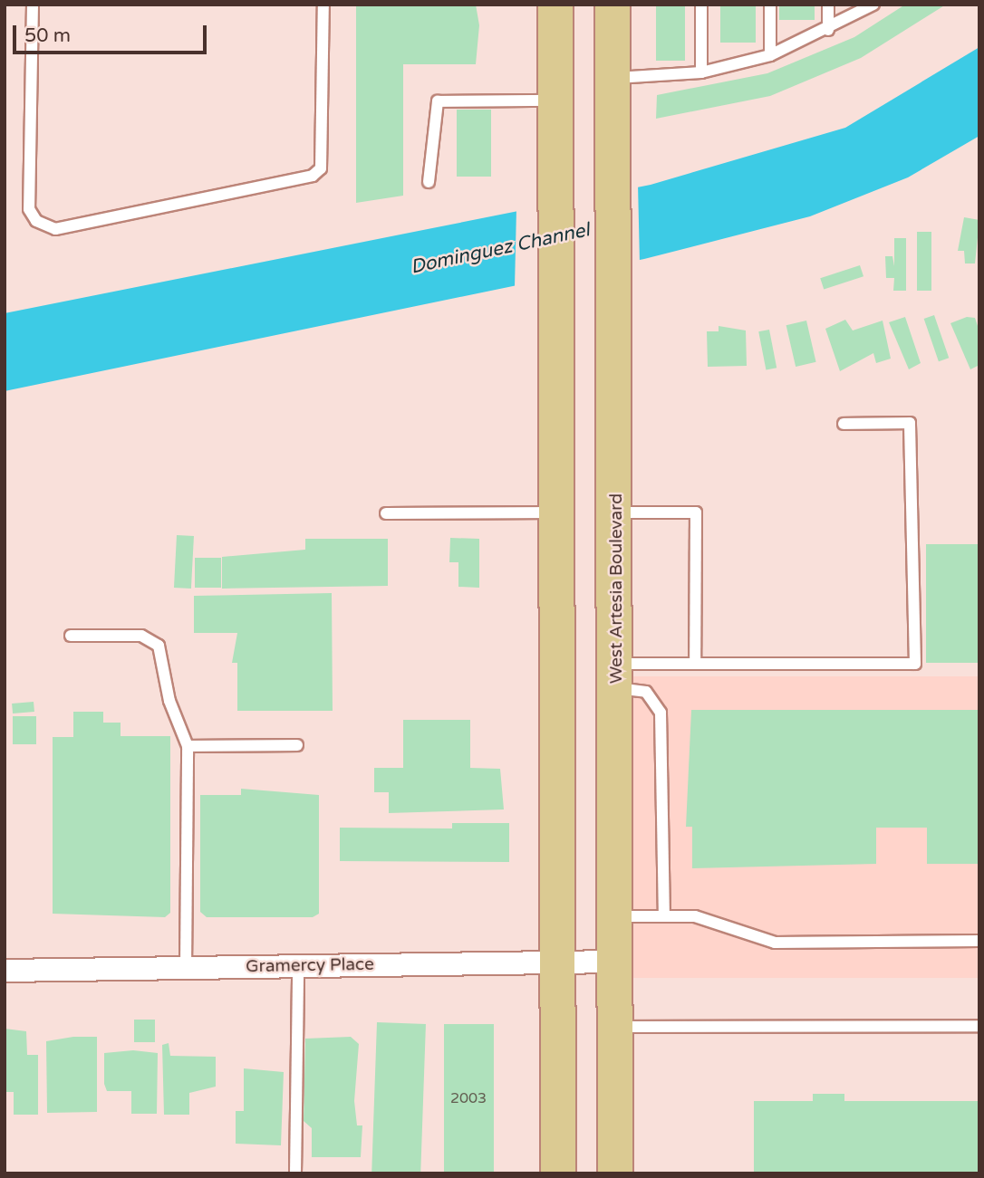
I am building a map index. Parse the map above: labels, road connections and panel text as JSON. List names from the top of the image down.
{
  "streets": {
    "main road": ["West Artesia Boulevard"],
    "street": ["Gramercy Place"]
  },
  "crossings": [
    ["West Artesia Boulevard", "Gramercy Place"]
  ],
  "water": ["Dominguez Channel"],
  "house_numbers": ["2003"],
  "scale_bar": "50 m"
}
